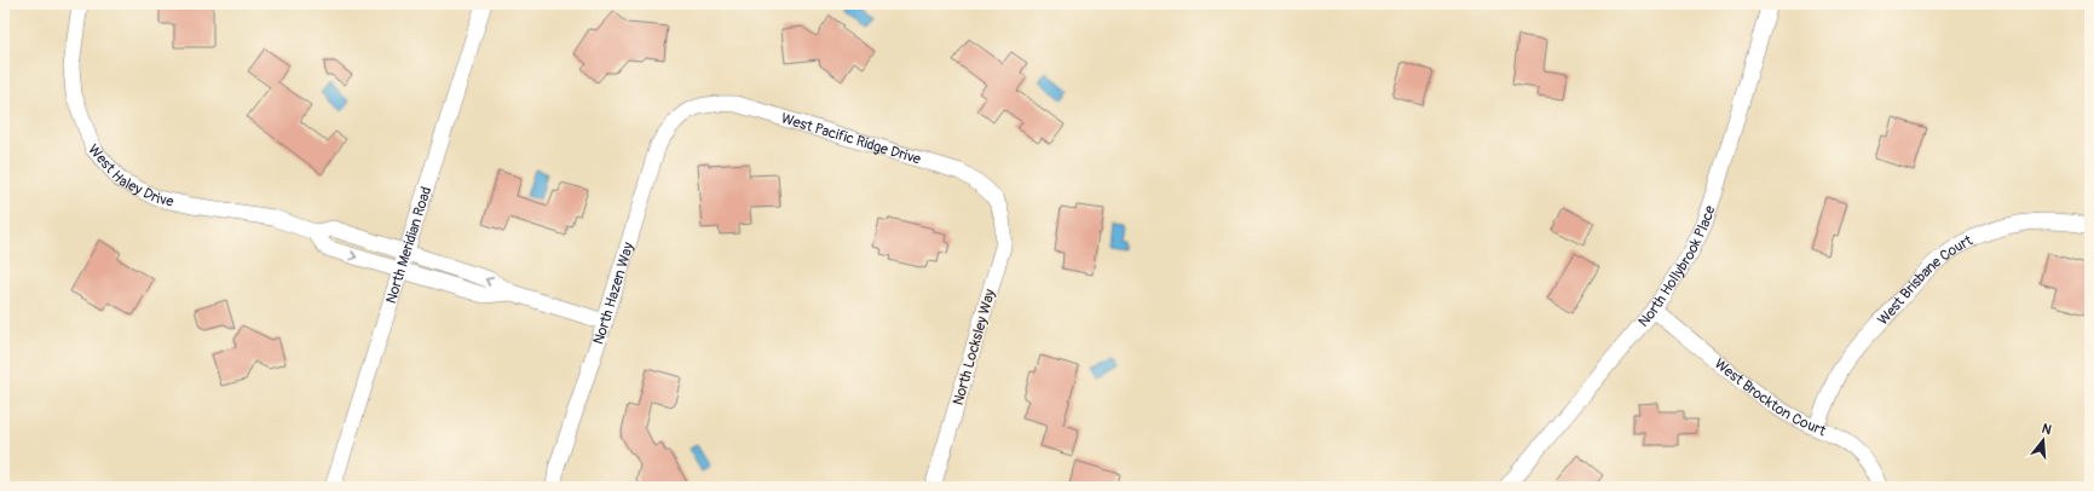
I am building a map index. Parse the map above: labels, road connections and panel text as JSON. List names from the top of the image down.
{
  "streets": {
    "street": [
      "West Pacific Ridge Drive",
      "West Haley Drive",
      "North Meridian Road",
      "North Hollybrook Place",
      "West Brisbane Court",
      "North Hazen Way",
      "North Locksley Way",
      "West Brockton Court"
    ]
  },
  "crossings": [
    ["West Pacific Ridge Drive", "North Hazen Way"],
    ["West Pacific Ridge Drive", "North Locksley Way"],
    ["West Haley Drive", "North Meridian Road"],
    ["West Haley Drive", "North Hazen Way"],
    ["North Hollybrook Place", "West Brockton Court"],
    ["West Brisbane Court", "West Brockton Court"]
  ],
  "north": "top"
}
